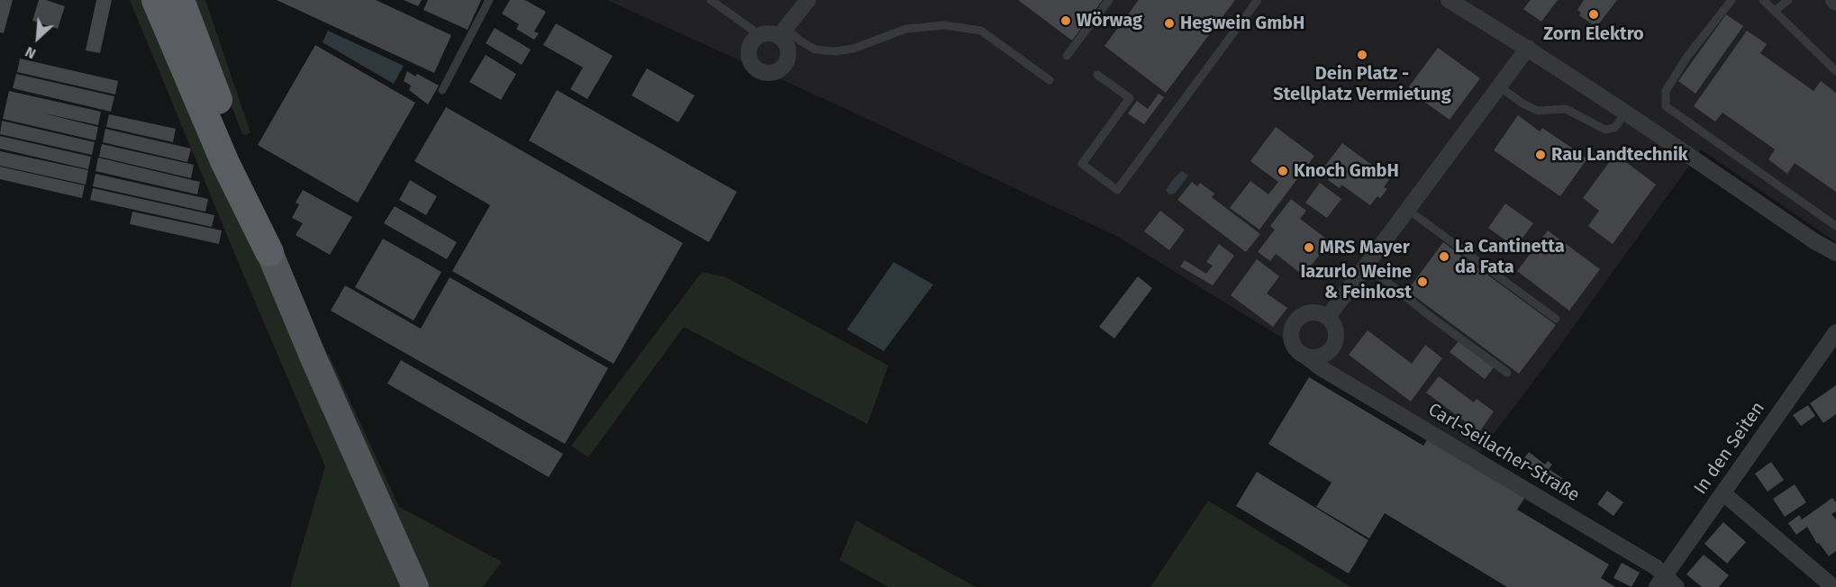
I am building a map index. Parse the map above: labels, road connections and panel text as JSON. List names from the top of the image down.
{
  "streets": {
    "street": ["In den Seiten", "Carl-Seilacher-Straße"]
  },
  "crossings": [
    ["In den Seiten", "Carl-Seilacher-Straße"]
  ],
  "places": [
    "Zorn Elektro",
    "Wörwag",
    "Hegwein GmbH",
    "Dein Platz - Stellplatz Vermietung",
    "Rau Landtechnik",
    "Knoch GmbH",
    "MRS Mayer",
    "La Cantinetta da Fata",
    "Iazurlo Weine & Feinkost"
  ],
  "north": "bottom left"
}
